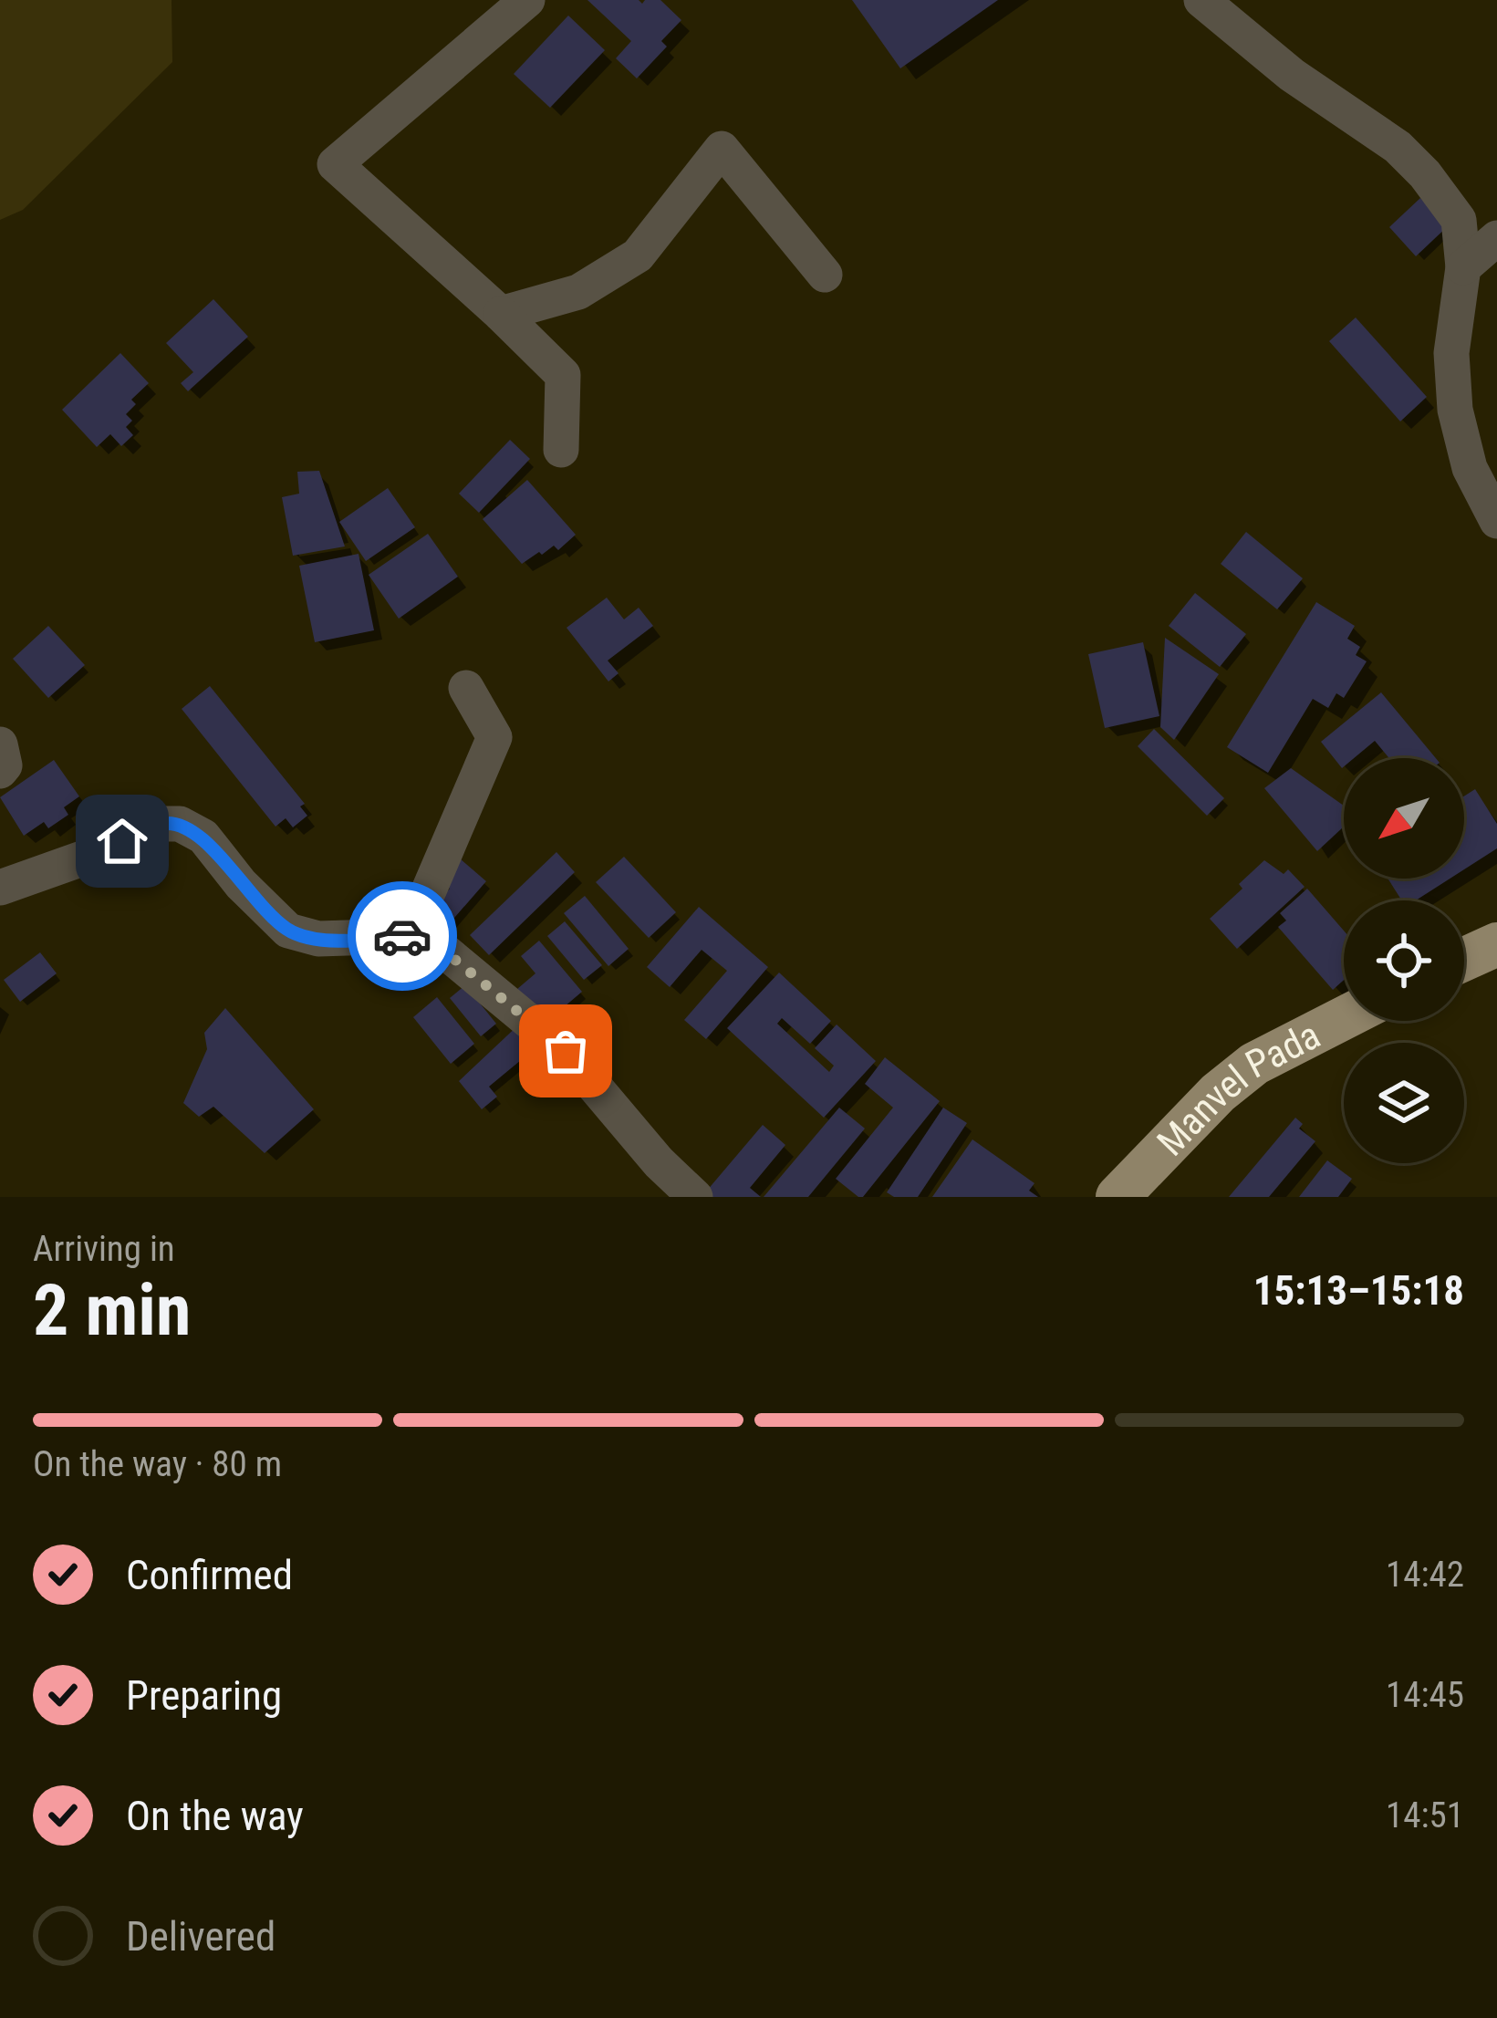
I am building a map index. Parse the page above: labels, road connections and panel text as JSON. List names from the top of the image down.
{
  "streets": {
    "main road": ["Manvel Pada"]
  },
  "north": "bottom left",
  "page": {
    "heading": ["2 min", "Arriving in", "15:13–15:18"],
    "bar": "On the way · 80 m",
    "list": [
      ["Confirmed", "14:42"],
      ["Preparing", "14:45"],
      ["On the way", "14:51"],
      "Delivered"
    ]
  }
}
